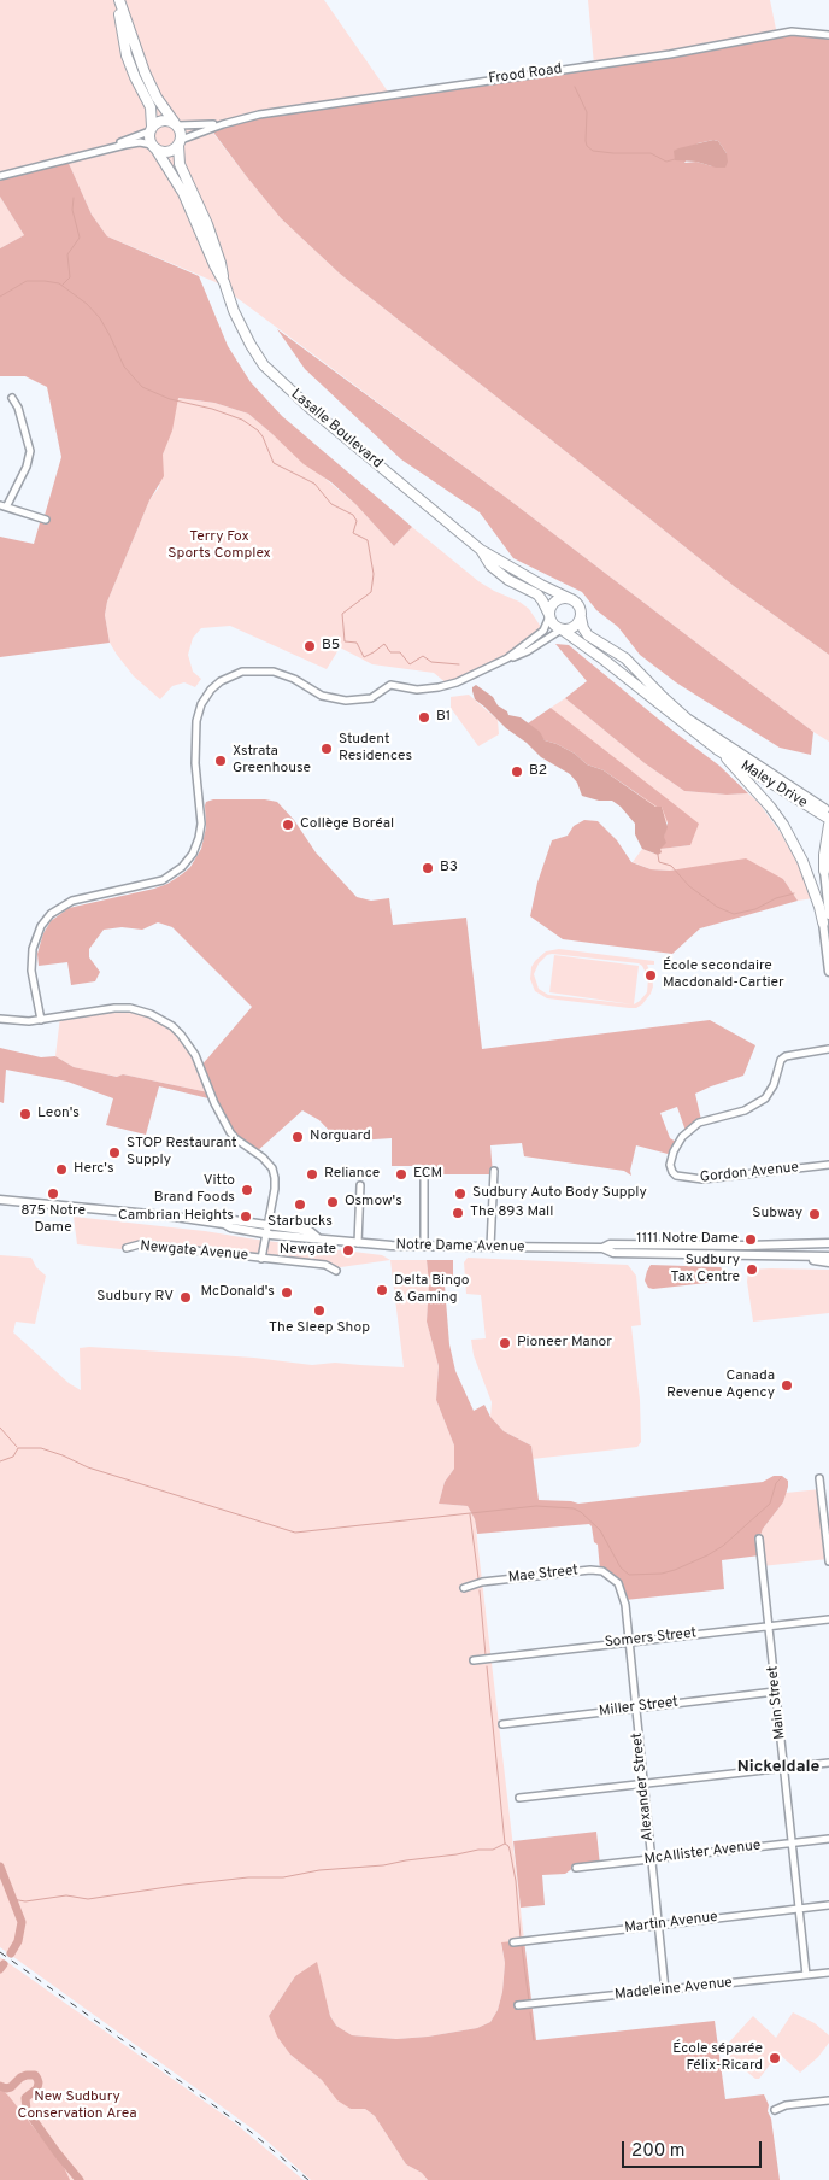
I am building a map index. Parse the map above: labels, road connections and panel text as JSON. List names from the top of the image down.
{
  "streets": {
    "highway": ["Lasalle Boulevard", "Maley Drive"],
    "main road": ["Notre Dame Avenue"],
    "street": [
      "Frood Road",
      "Gordon Avenue",
      "Newgate Avenue",
      "Mae Street",
      "Somers Street",
      "Main Street",
      "Miller Street",
      "Alexander Street",
      "McAllister Avenue",
      "Martin Avenue",
      "Madeleine Avenue"
    ]
  },
  "crossings": [
    ["Frood Road", "Lasalle Boulevard"],
    ["Notre Dame Avenue", "Newgate Avenue"],
    ["Mae Street", "Alexander Street"],
    ["Somers Street", "Main Street"],
    ["Somers Street", "Alexander Street"],
    ["Main Street", "Miller Street"],
    ["Main Street", "McAllister Avenue"],
    ["Main Street", "Martin Avenue"],
    ["Main Street", "Madeleine Avenue"],
    ["Miller Street", "Alexander Street"],
    ["Alexander Street", "McAllister Avenue"],
    ["Alexander Street", "Martin Avenue"],
    ["Alexander Street", "Madeleine Avenue"]
  ],
  "districts": ["Nickeldale"],
  "parks": ["Terry Fox Sports Complex", "New Sudbury Conservation Area"],
  "places": [
    "B5",
    "B1",
    "Student Residences",
    "Xstrata Greenhouse",
    "B2",
    "Collège Boréal",
    "B3",
    "École secondaire Macdonald-Cartier",
    "Leon's",
    "Norguard",
    "STOP Restaurant Supply",
    "Herc's",
    "Reliance",
    "ECM",
    "Vitto Brand Foods",
    "875 Notre Dame",
    "Sudbury Auto Body Supply",
    "Osmow's",
    "Starbucks",
    "The 893 Mall",
    "Subway",
    "Cambrian Heights",
    "1111 Notre Dame",
    "Newgate",
    "Sudbury Tax Centre",
    "Delta Bingo & Gaming",
    "McDonald's",
    "Sudbury RV",
    "The Sleep Shop",
    "Pioneer Manor",
    "Canada Revenue Agency",
    "École séparée Félix-Ricard"
  ],
  "scale_bar": "200 m"
}
